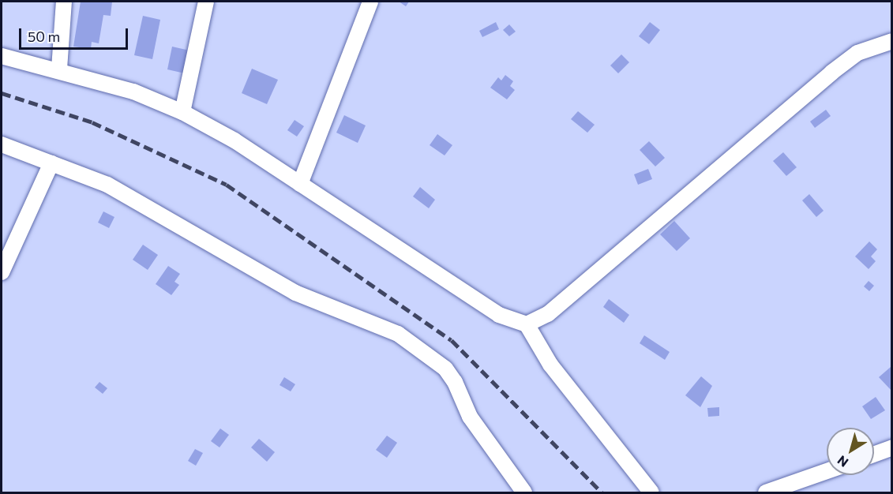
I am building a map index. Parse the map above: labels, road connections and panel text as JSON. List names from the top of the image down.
{
  "scale_bar": "50 m",
  "north": "bottom left"
}
